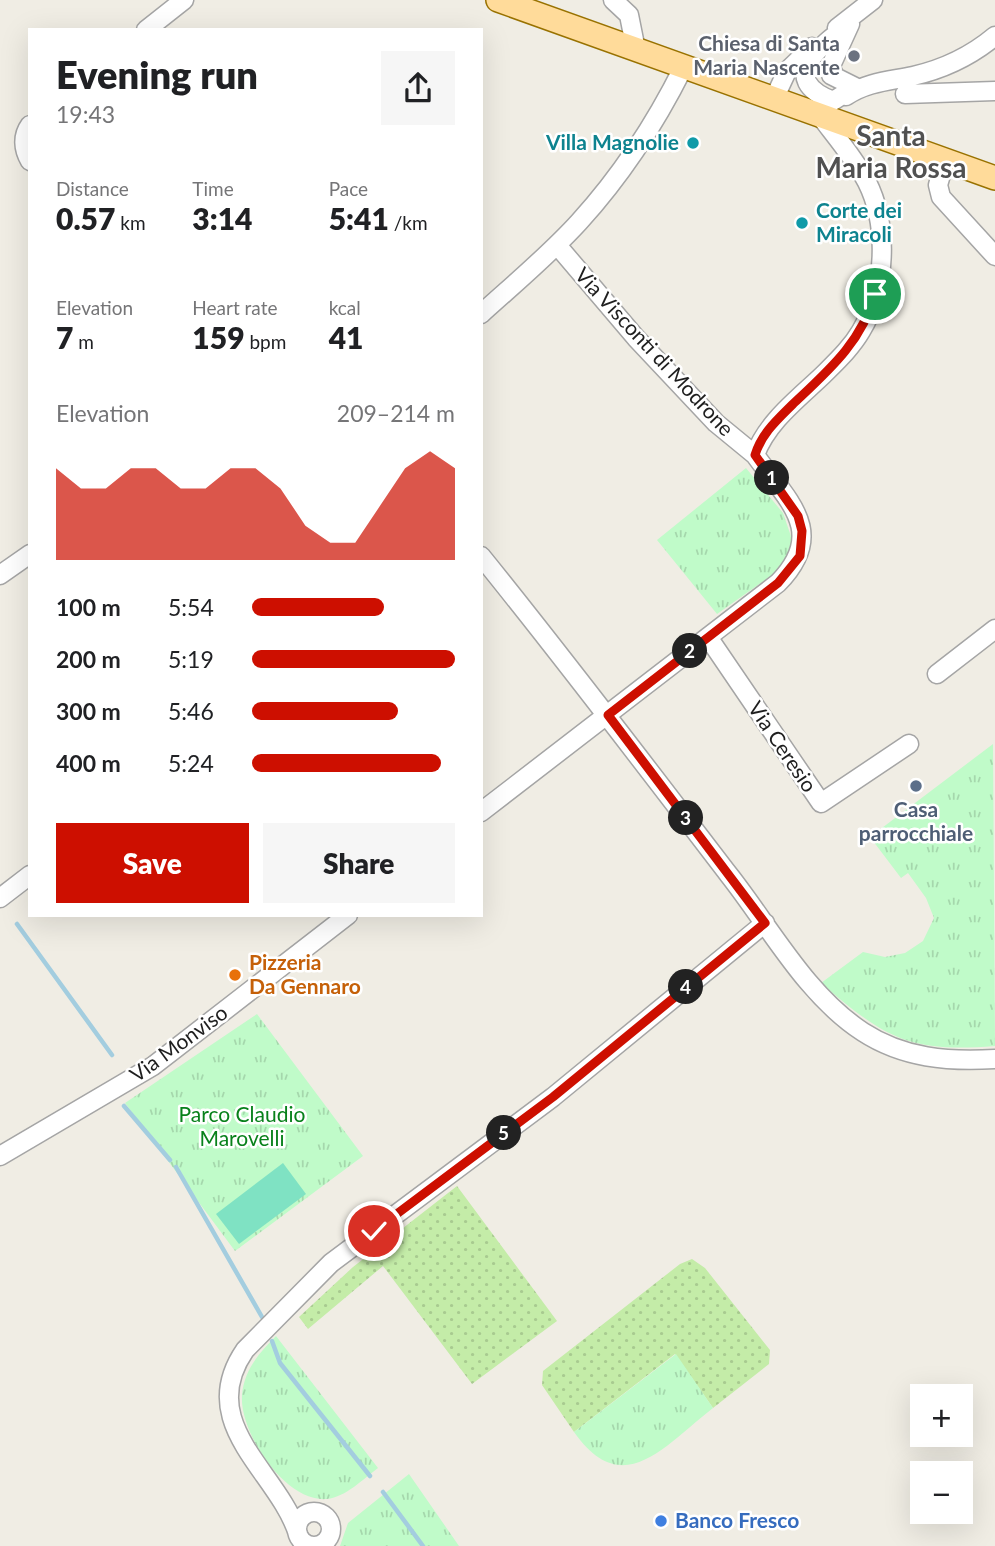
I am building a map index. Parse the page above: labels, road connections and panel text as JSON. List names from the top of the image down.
{
  "streets": {
    "street": ["Via Visconti di Modrone", "Via Ceresio", "Via Monviso"]
  },
  "districts": ["Santa Maria Rossa"],
  "parks": ["Parco Claudio Marovelli"],
  "places": [
    "Chiesa di Santa Maria Nascente",
    "Villa Magnolie",
    "Corte dei Miracoli",
    "Casa parrocchiale",
    "Pizzeria Da Gennaro",
    "Banco Fresco"
  ],
  "page": {
    "heading": ["Evening run", "19:43"],
    "stats": [
      ["Distance", "0.57 km"],
      ["Time", "3:14"],
      ["Pace", "5:41 /km"],
      ["Elevation", "7 m"],
      ["Heart rate", "159 bpm"],
      ["kcal", "41"]
    ],
    "chart": ["Elevation", "209–214 m"],
    "pins": [
      "1",
      "2",
      "3",
      "4",
      "5"
    ],
    "list": [
      {
        "name": "100 m",
        "note": "5:54"
      },
      {
        "name": "200 m",
        "note": "5:19"
      },
      {
        "name": "300 m",
        "note": "5:46"
      },
      {
        "name": "400 m",
        "note": "5:24"
      }
    ],
    "buttons": ["Save", "Share"],
    "map_buttons": ["+", "−"]
  }
}
